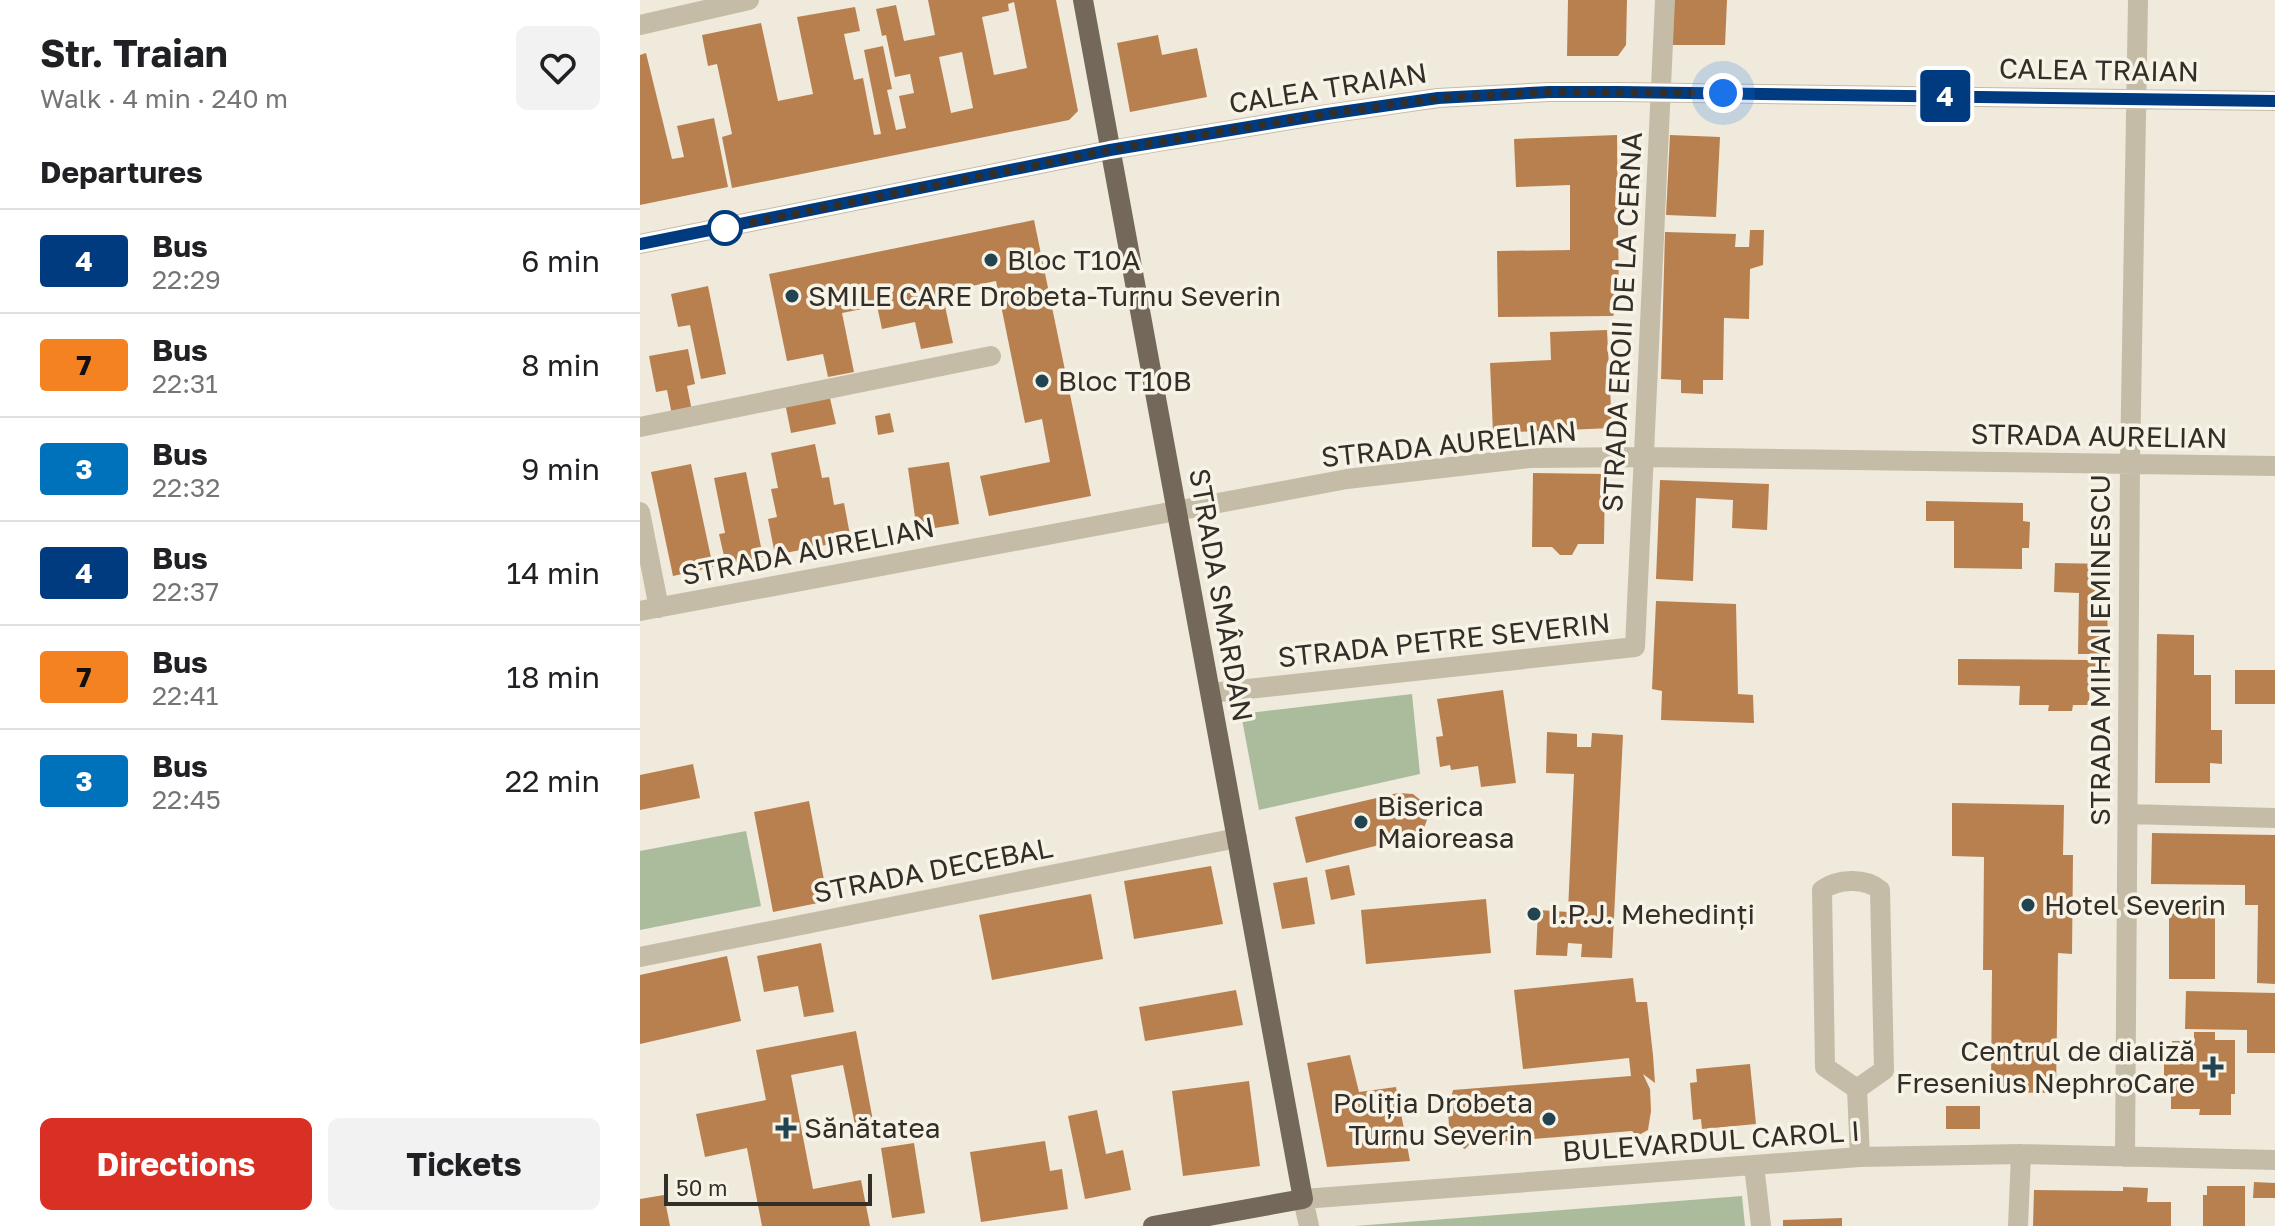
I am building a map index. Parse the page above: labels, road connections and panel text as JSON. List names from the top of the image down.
{
  "streets": {
    "main road": ["STRADA SMÂRDAN", "BULEVARDUL CAROL I"],
    "street": [
      "CALEA TRAIAN",
      "STRADA EROII DE LA CERNA",
      "STRADA AURELIAN",
      "STRADA PETRE SEVERIN",
      "STRADA MIHAI EMINESCU",
      "STRADA DECEBAL"
    ]
  },
  "crossings": [
    ["CALEA TRAIAN", "STRADA EROII DE LA CERNA"],
    ["CALEA TRAIAN", "STRADA SMÂRDAN"],
    ["CALEA TRAIAN", "STRADA MIHAI EMINESCU"],
    ["STRADA EROII DE LA CERNA", "STRADA AURELIAN"],
    ["STRADA EROII DE LA CERNA", "STRADA PETRE SEVERIN"],
    ["STRADA AURELIAN", "STRADA SMÂRDAN"],
    ["STRADA AURELIAN", "STRADA MIHAI EMINESCU"],
    ["STRADA SMÂRDAN", "STRADA PETRE SEVERIN"],
    ["STRADA SMÂRDAN", "STRADA DECEBAL"],
    ["STRADA SMÂRDAN", "BULEVARDUL CAROL I"],
    ["STRADA MIHAI EMINESCU", "BULEVARDUL CAROL I"]
  ],
  "places": {
    "other": [
      "Bloc T10A",
      "SMILE CARE Drobeta-Turnu Severin",
      "Bloc T10B",
      "Biserica Maioreasa",
      "Hotel Severin",
      "I.P.J. Mehedinți",
      "Poliția Drobeta Turnu Severin"
    ],
    "health": ["Centrul de dializă Fresenius NephroCare", "Sănătatea"]
  },
  "lines": ["bus line 4"],
  "scale_bar": "50 m",
  "page": {
    "heading": [
      ["Str. Traian", "Walk · 4 min · 240 m"],
      "Departures"
    ],
    "on_map": "4",
    "list": [
      {
        "mark": "4",
        "name": "Bus",
        "note": "22:29",
        "value": "6 min"
      },
      {
        "mark": "7",
        "name": "Bus",
        "note": "22:31",
        "value": "8 min"
      },
      {
        "mark": "3",
        "name": "Bus",
        "note": "22:32",
        "value": "9 min"
      },
      {
        "mark": "4",
        "name": "Bus",
        "note": "22:37",
        "value": "14 min"
      },
      {
        "mark": "7",
        "name": "Bus",
        "note": "22:41",
        "value": "18 min"
      },
      {
        "mark": "3",
        "name": "Bus",
        "note": "22:45",
        "value": "22 min"
      }
    ],
    "buttons": ["Directions", "Tickets"],
    "scale": "50 m"
  }
}
